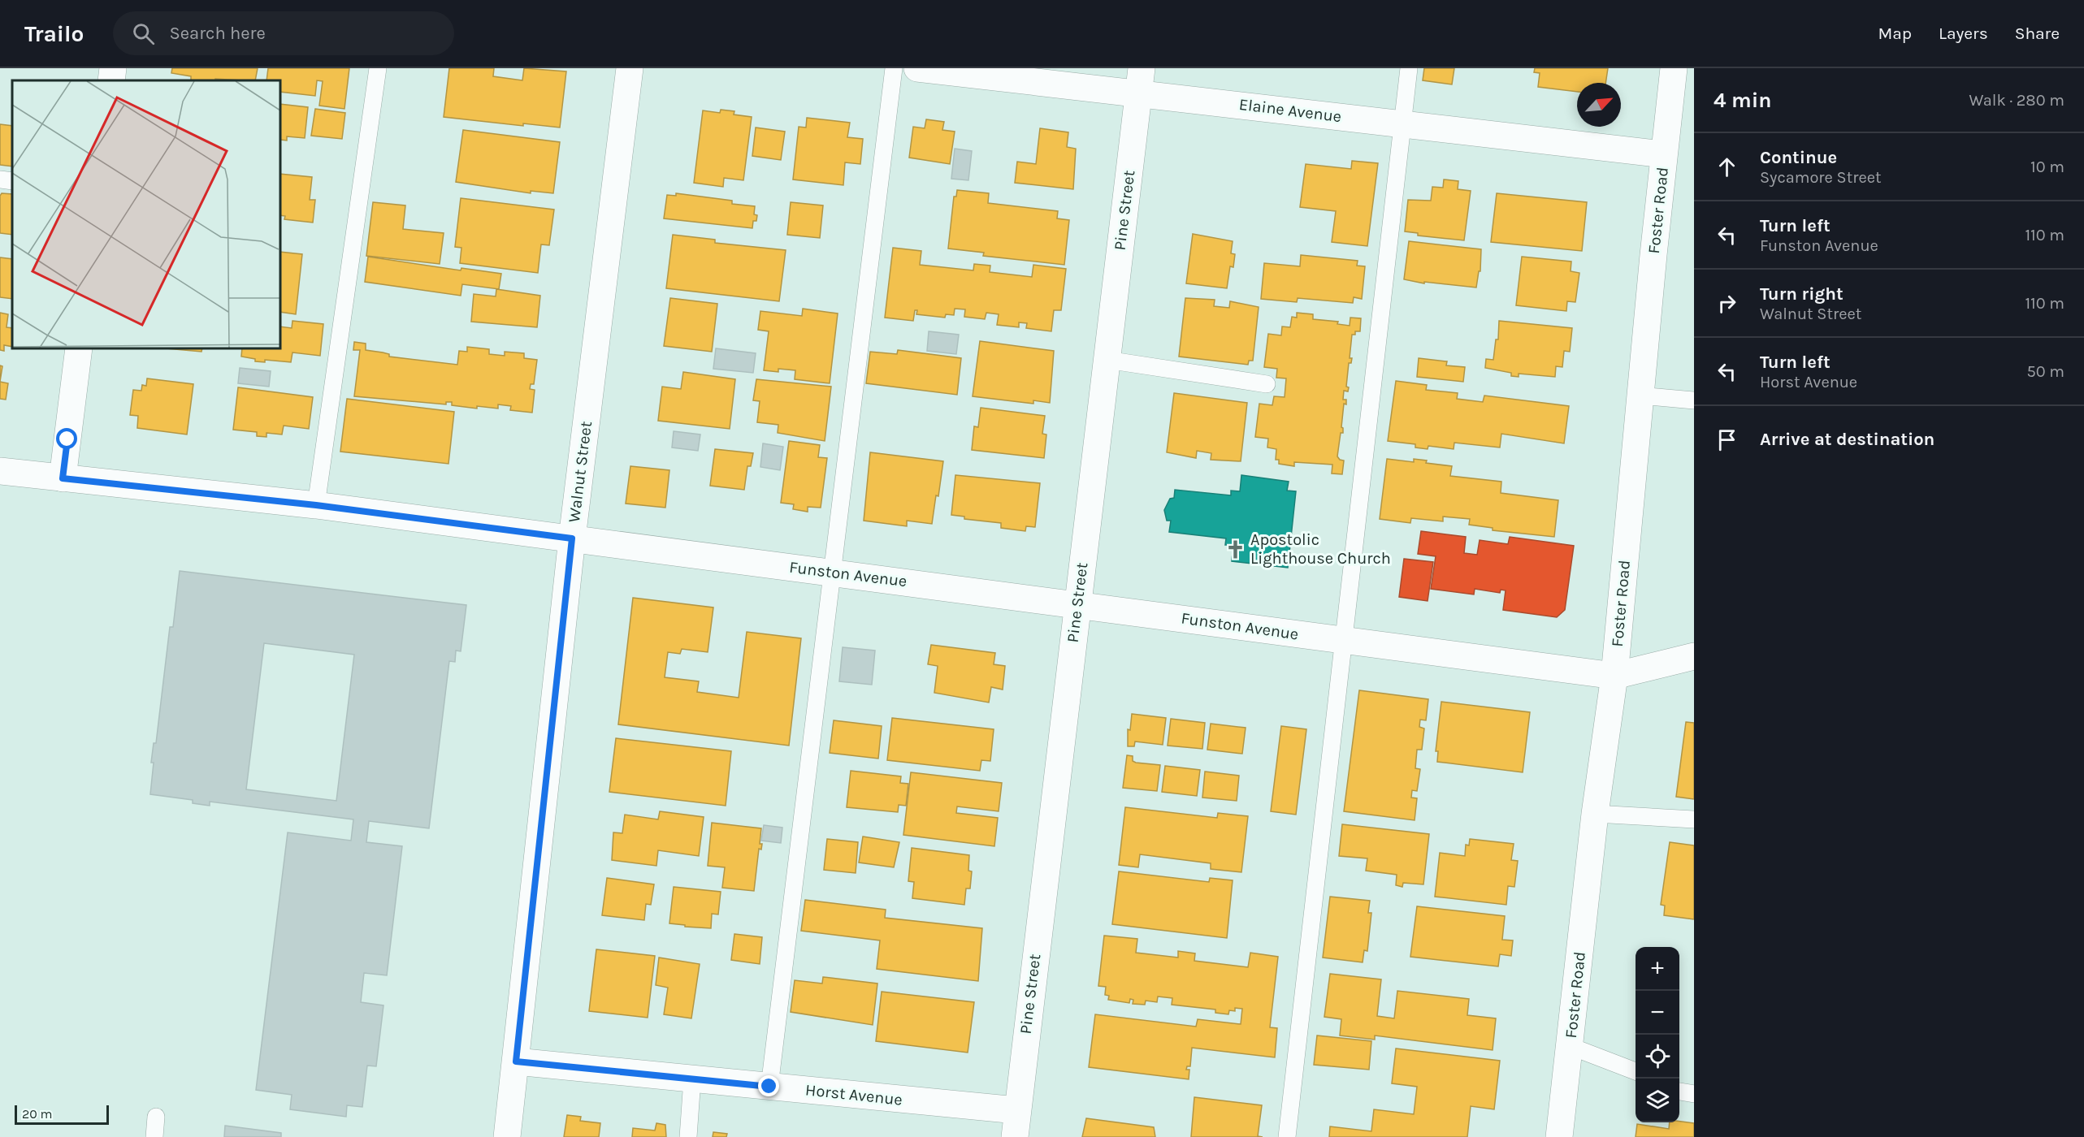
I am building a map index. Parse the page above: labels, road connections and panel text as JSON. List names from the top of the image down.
{
  "streets": {
    "street": [
      "Elaine Avenue",
      "Pine Street",
      "Foster Road",
      "Walnut Street",
      "Funston Avenue",
      "Horst Avenue"
    ]
  },
  "crossings": [
    ["Elaine Avenue", "Pine Street"],
    ["Elaine Avenue", "Foster Road"],
    ["Pine Street", "Funston Avenue"],
    ["Pine Street", "Horst Avenue"],
    ["Foster Road", "Funston Avenue"],
    ["Walnut Street", "Funston Avenue"],
    ["Walnut Street", "Horst Avenue"]
  ],
  "places": {
    "church": ["Apostolic Lighthouse Church"]
  },
  "scale_bar": "20 m",
  "north": "top right",
  "page": {
    "header": "Trailo",
    "search": "Search here",
    "nav": ["Map", "Layers", "Share"],
    "heading": ["4 min", "Walk · 280 m"],
    "list": [
      ["Continue", "Sycamore Street", "10 m"],
      ["Turn left", "Funston Avenue", "110 m"],
      ["Turn right", "Walnut Street", "110 m"],
      ["Turn left", "Horst Avenue", "50 m"],
      "Arrive at destination"
    ],
    "map_buttons": ["+", "−"],
    "scale": "20 m"
  }
}
